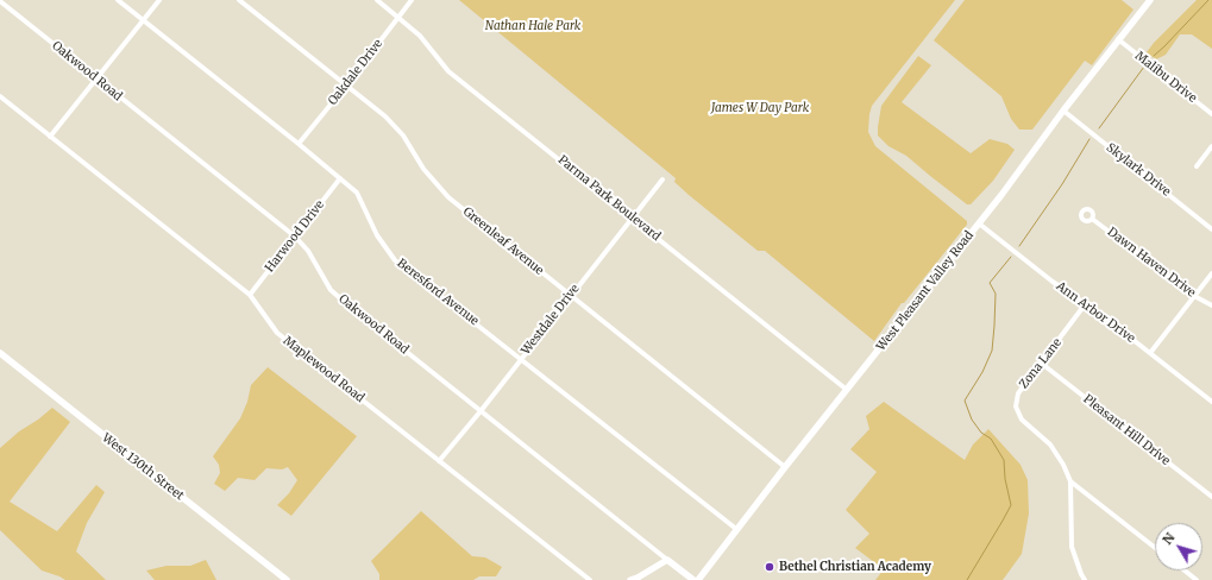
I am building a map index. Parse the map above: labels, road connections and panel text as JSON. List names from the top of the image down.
{
  "streets": {
    "main road": ["Oakwood Road", "West Pleasant Valley Road", "West 130th Street"],
    "street": [
      "Oakdale Drive",
      "Malibu Drive",
      "Skylark Drive",
      "Parma Park Boulevard",
      "Harwood Drive",
      "Greenleaf Avenue",
      "Dawn Haven Drive",
      "Beresford Avenue",
      "Ann Arbor Drive",
      "Westdale Drive",
      "Zona Lane",
      "Maplewood Road",
      "Pleasant Hill Drive"
    ]
  },
  "crossings": [
    ["Oakwood Road", "Harwood Drive"],
    ["Oakwood Road", "Westdale Drive"],
    ["Oakdale Drive", "Parma Park Boulevard"],
    ["Oakdale Drive", "Greenleaf Avenue"],
    ["Oakdale Drive", "Beresford Avenue"],
    ["Malibu Drive", "West Pleasant Valley Road"],
    ["Skylark Drive", "West Pleasant Valley Road"],
    ["Parma Park Boulevard", "West Pleasant Valley Road"],
    ["Parma Park Boulevard", "Westdale Drive"],
    ["Harwood Drive", "Beresford Avenue"],
    ["Harwood Drive", "Maplewood Road"],
    ["Greenleaf Avenue", "West Pleasant Valley Road"],
    ["Greenleaf Avenue", "Westdale Drive"],
    ["West Pleasant Valley Road", "Beresford Avenue"],
    ["West Pleasant Valley Road", "Ann Arbor Drive"],
    ["Beresford Avenue", "Westdale Drive"],
    ["Ann Arbor Drive", "Zona Lane"],
    ["Westdale Drive", "Maplewood Road"],
    ["Zona Lane", "Pleasant Hill Drive"]
  ],
  "parks": ["Nathan Hale Park", "James W Day Park"],
  "places": ["Bethel Christian Academy"],
  "north": "top left"
}
